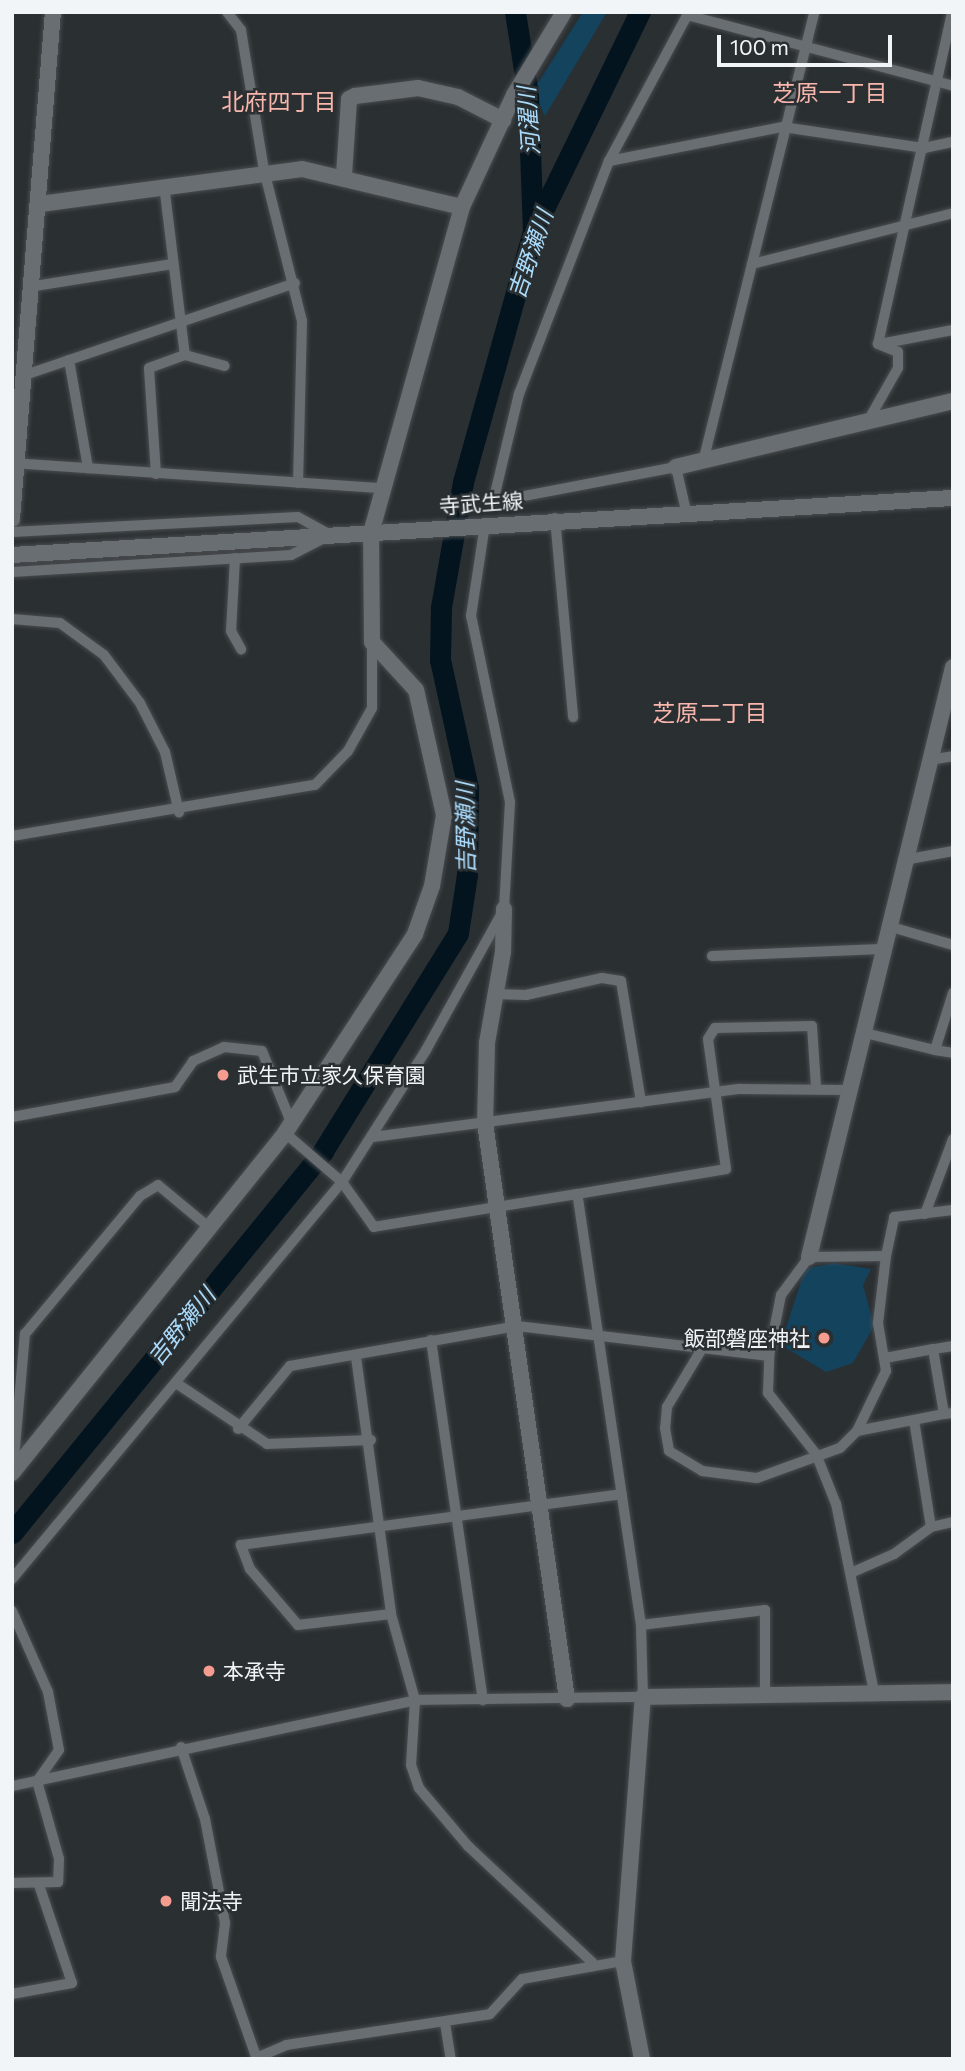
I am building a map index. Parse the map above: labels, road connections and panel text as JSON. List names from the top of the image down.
{
  "streets": {
    "street": ["寺武生線"]
  },
  "districts": ["芝原一丁目", "北府四丁目", "芝原二丁目"],
  "water": ["河濯川", "吉野瀬川"],
  "places": [
    "武生市立家久保育園",
    "飯部磐座神社",
    "本承寺",
    "聞法寺"
  ],
  "scale_bar": "100 m"
}
